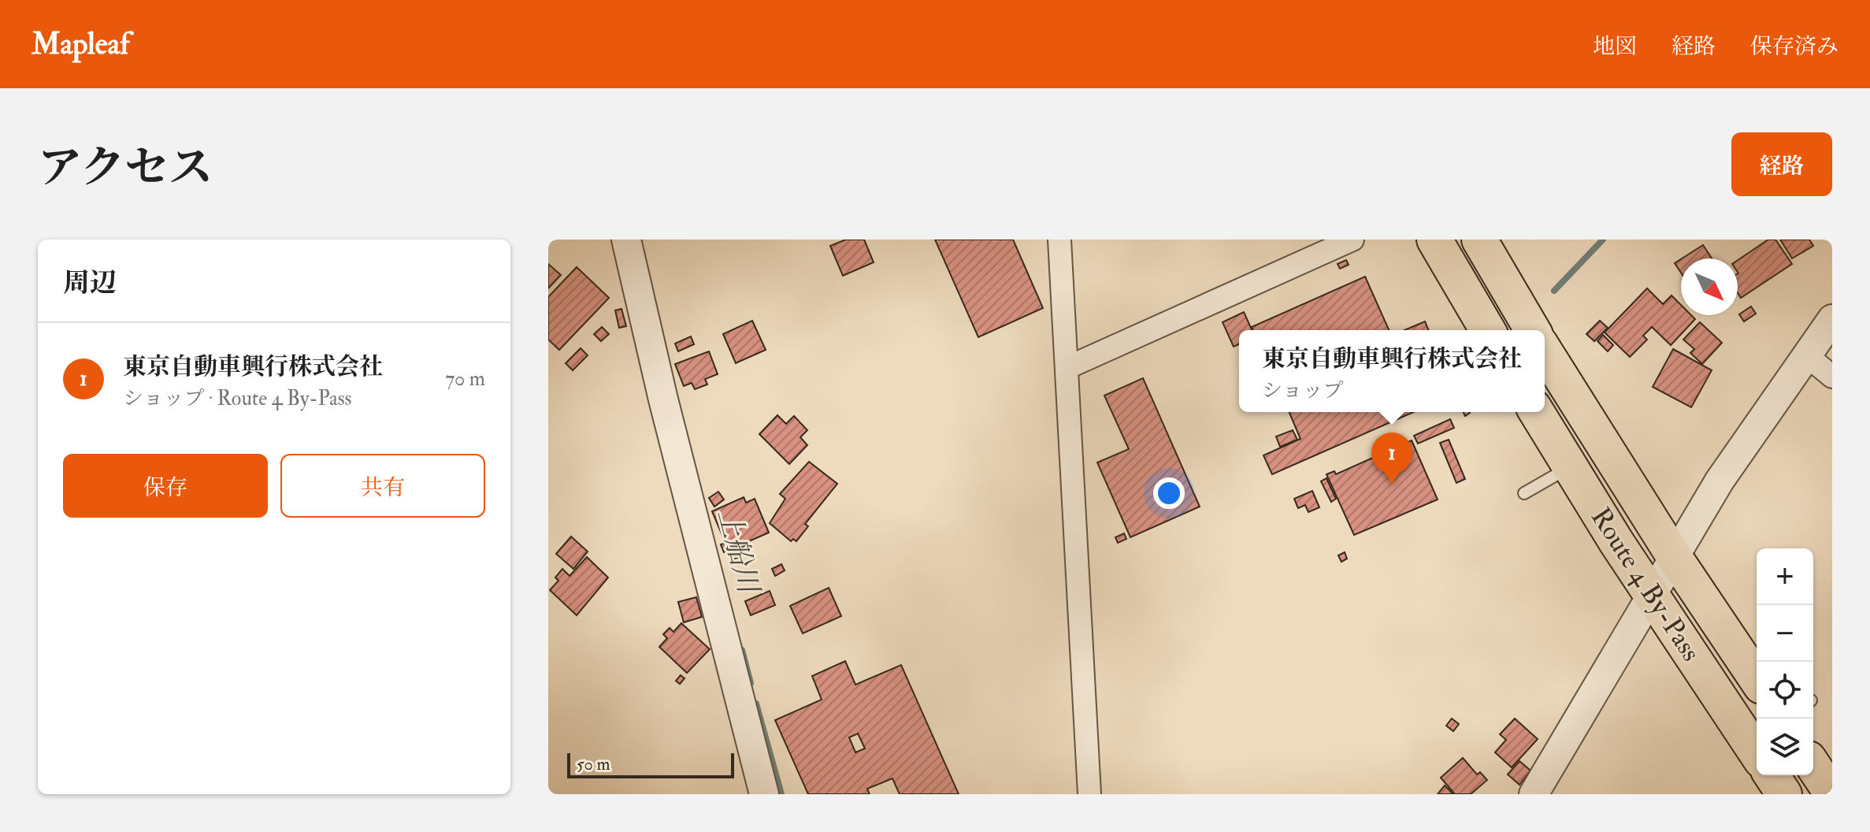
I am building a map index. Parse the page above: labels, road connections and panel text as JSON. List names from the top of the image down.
{
  "streets": {
    "highway": ["Route 4 By-Pass"]
  },
  "water": ["上船川"],
  "scale_bar": "50 m",
  "north": "bottom right",
  "page": {
    "header": "Mapleaf",
    "nav": ["地図", "経路", "保存済み"],
    "title": "アクセス",
    "buttons": [
      "経路",
      ["保存", "共有"]
    ],
    "heading": "周辺",
    "list": [
      {
        "mark": "1",
        "name": "東京自動車興行株式会社",
        "note": "ショップ · Route 4 By-Pass",
        "value": "70 m"
      }
    ],
    "popup": ["東京自動車興行株式会社", "ショップ"],
    "pins": "1",
    "map_buttons": ["+", "−"],
    "scale": "50 m"
  }
}
